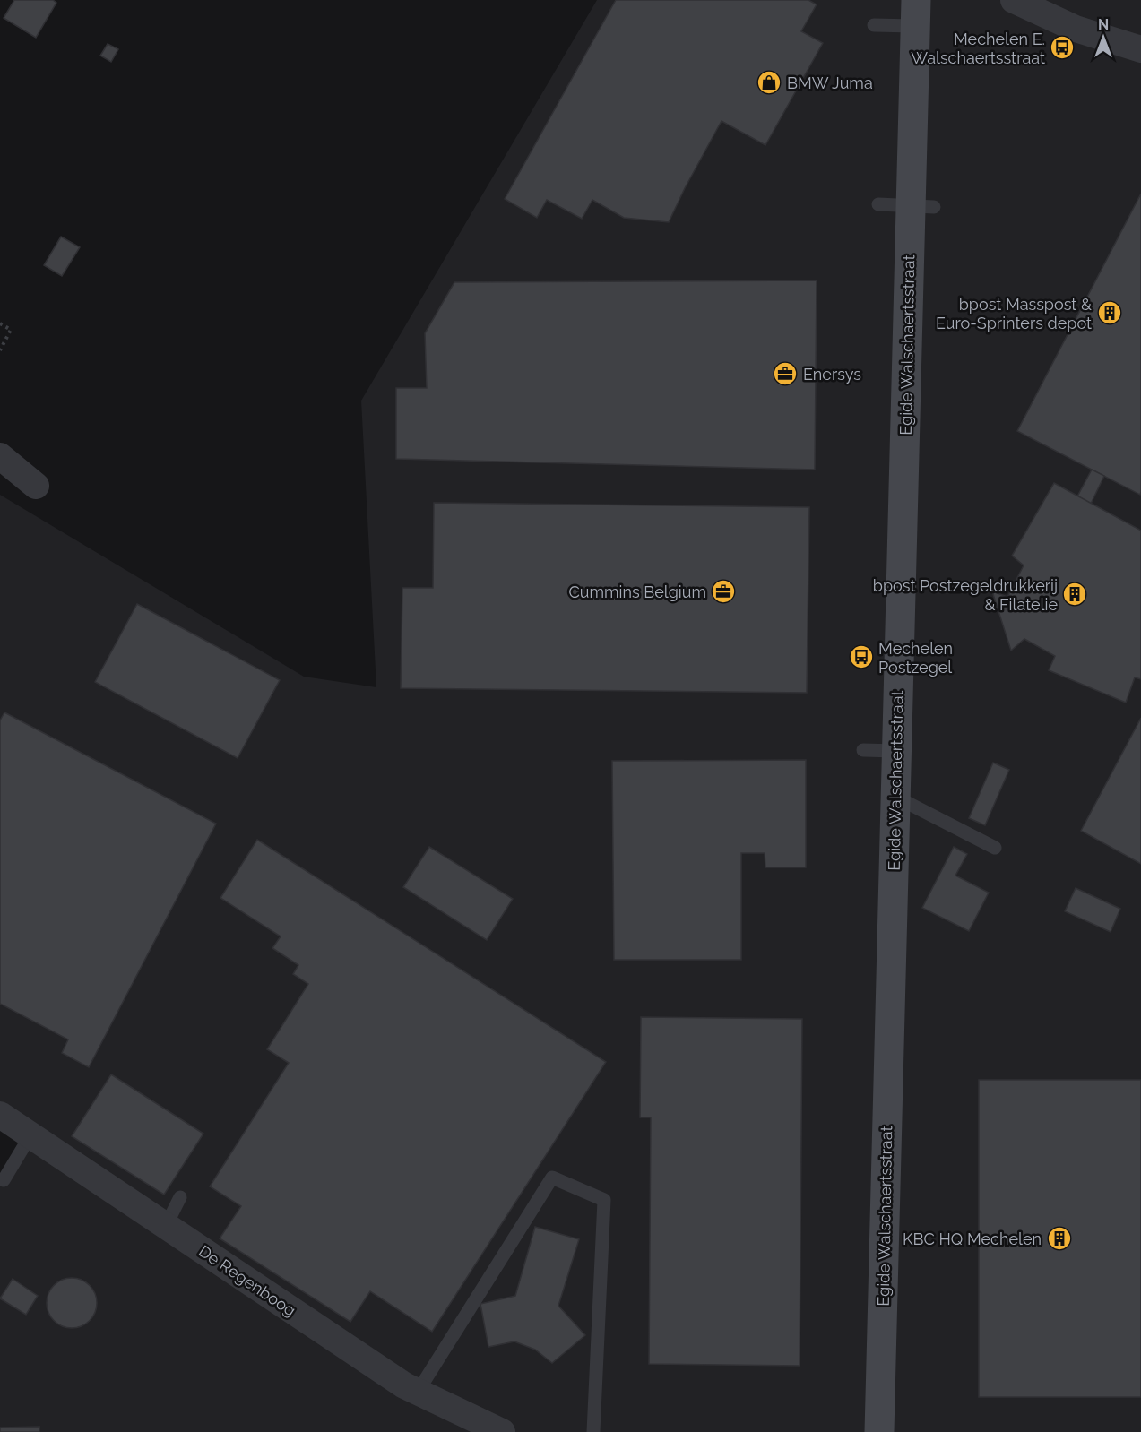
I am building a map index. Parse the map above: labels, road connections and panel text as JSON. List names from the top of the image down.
{
  "streets": {
    "street": ["Egide Walschaertsstraat", "De Regenboog"]
  },
  "places": {
    "bus stop": ["Mechelen E. Walschaertsstraat", "Mechelen Postzegel"],
    "shop": ["BMW Juma"],
    "building": ["bpost Masspost & Euro-Sprinters depot", "bpost Postzegeldrukkerij & Filatelie", "KBC HQ Mechelen"],
    "office": ["Enersys", "Cummins Belgium"]
  },
  "north": "top"
}
